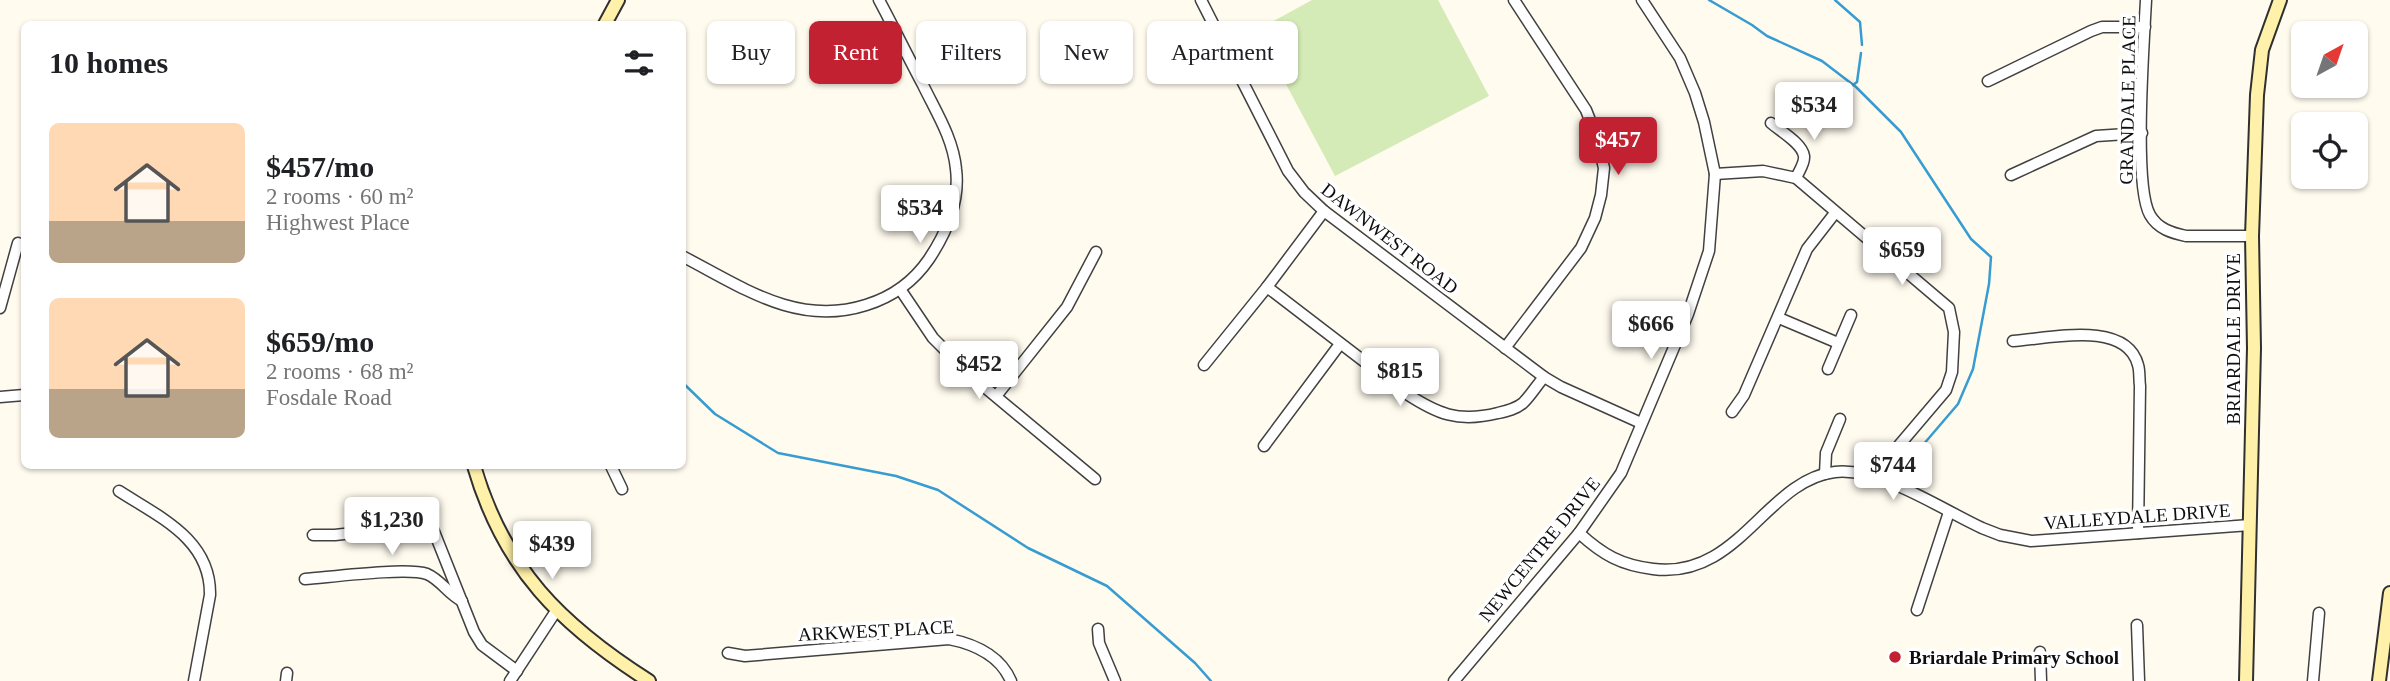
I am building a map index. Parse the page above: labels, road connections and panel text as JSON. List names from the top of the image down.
{
  "streets": {
    "street": [
      "GRANDALE PLACE",
      "DAWNWEST ROAD",
      "BRIARDALE DRIVE",
      "VALLEYDALE DRIVE",
      "NEWCENTRE DRIVE",
      "ARKWEST PLACE"
    ]
  },
  "crossings": [
    ["GRANDALE PLACE", "BRIARDALE DRIVE"],
    ["DAWNWEST ROAD", "NEWCENTRE DRIVE"],
    ["BRIARDALE DRIVE", "VALLEYDALE DRIVE"],
    ["VALLEYDALE DRIVE", "NEWCENTRE DRIVE"]
  ],
  "places": ["Briardale Primary School"],
  "north": "top right",
  "page": {
    "chip": [
      "Buy",
      "Rent",
      "Filters",
      "New",
      "Apartment"
    ],
    "heading": "10 homes",
    "price": [
      "$534",
      "$457",
      "$534",
      "$659",
      "$666",
      "$452",
      "$815",
      "$744",
      "$1,230",
      "$439"
    ],
    "list": [
      {
        "name": "$457/mo",
        "note": "2 rooms · 60 m² · Highwest Place"
      },
      {
        "name": "$659/mo",
        "note": "2 rooms · 68 m² · Fosdale Road"
      }
    ]
  }
}
